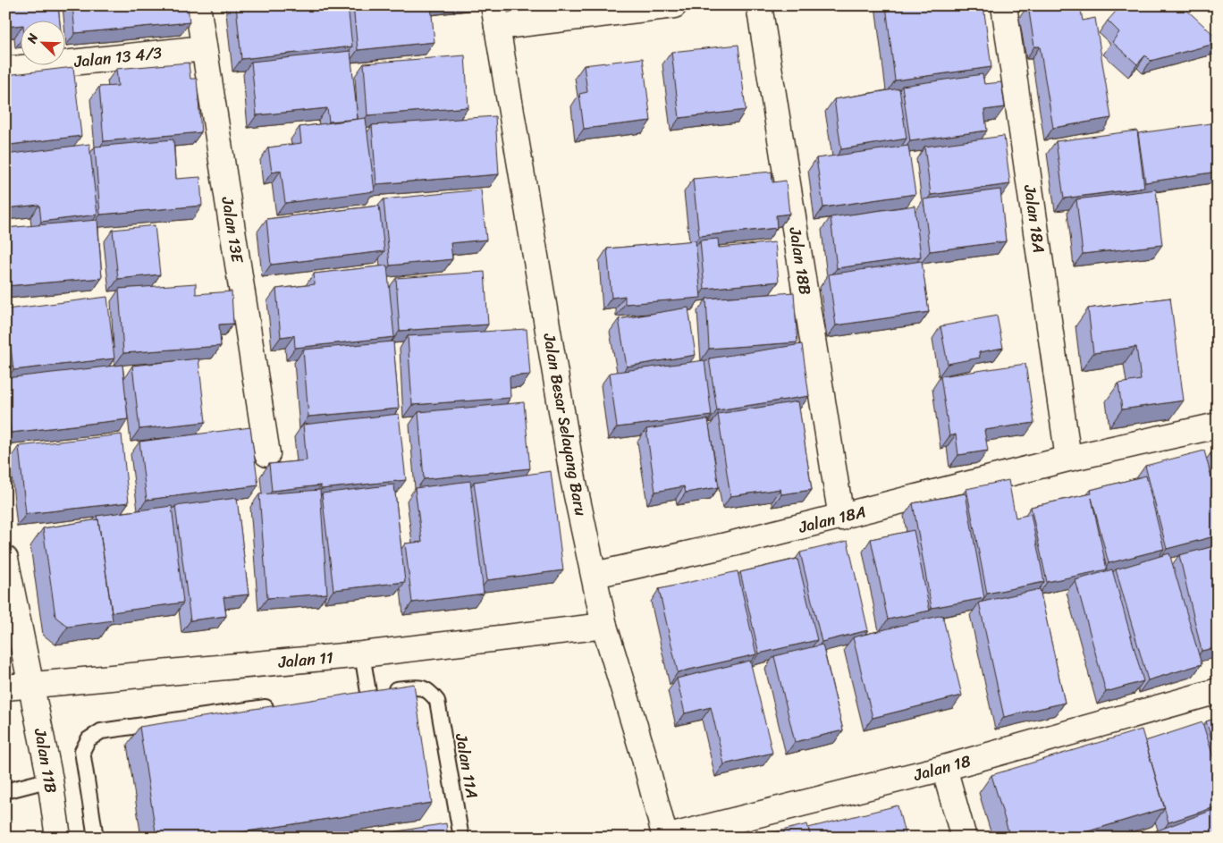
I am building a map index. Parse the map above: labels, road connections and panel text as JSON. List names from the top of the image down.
{
  "streets": {
    "street": [
      "Jalan 13 4/3",
      "Jalan 18A",
      "Jalan 13E",
      "Jalan 18B",
      "Jalan Besar Selayang Baru",
      "Jalan 11",
      "Jalan 11B",
      "Jalan 18"
    ],
    "lane": ["Jalan 11A"]
  },
  "crossings": [
    ["Jalan 13 4/3", "Jalan 13E"],
    ["Jalan 18A", "Jalan 18B"],
    ["Jalan 18A", "Jalan Besar Selayang Baru"],
    ["Jalan Besar Selayang Baru", "Jalan 11"],
    ["Jalan Besar Selayang Baru", "Jalan 18"],
    ["Jalan 11", "Jalan 11B"]
  ],
  "north": "top left"
}
